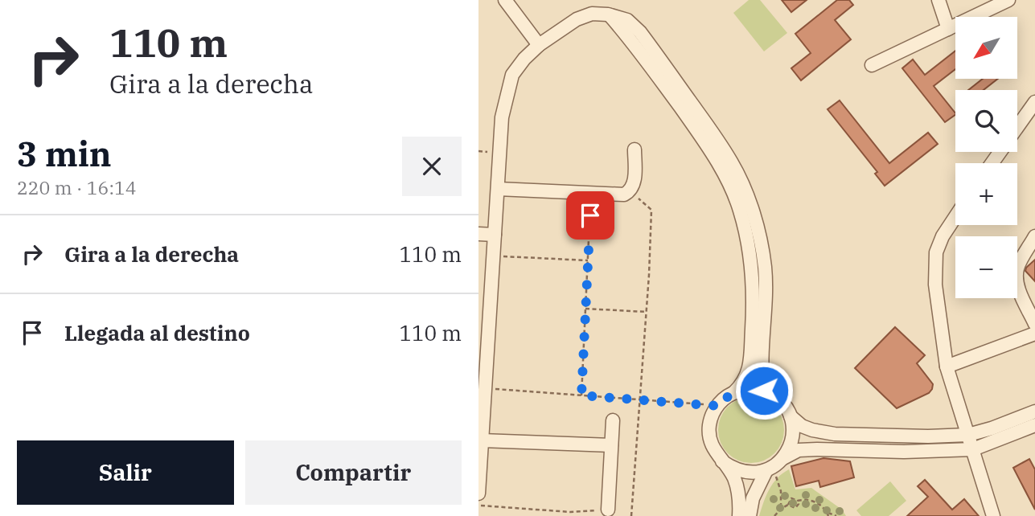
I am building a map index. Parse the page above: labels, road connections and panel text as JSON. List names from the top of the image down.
{
  "north": "bottom left",
  "page": {
    "turn": ["110 m", "Gira a la derecha"],
    "map_buttons": ["+", "−"],
    "heading": ["3 min", "220 m · 16:14"],
    "list": [
      {
        "name": "Gira a la derecha",
        "value": "110 m"
      },
      {
        "name": "Llegada al destino",
        "value": "110 m"
      }
    ],
    "buttons": ["Salir", "Compartir"]
  }
}
